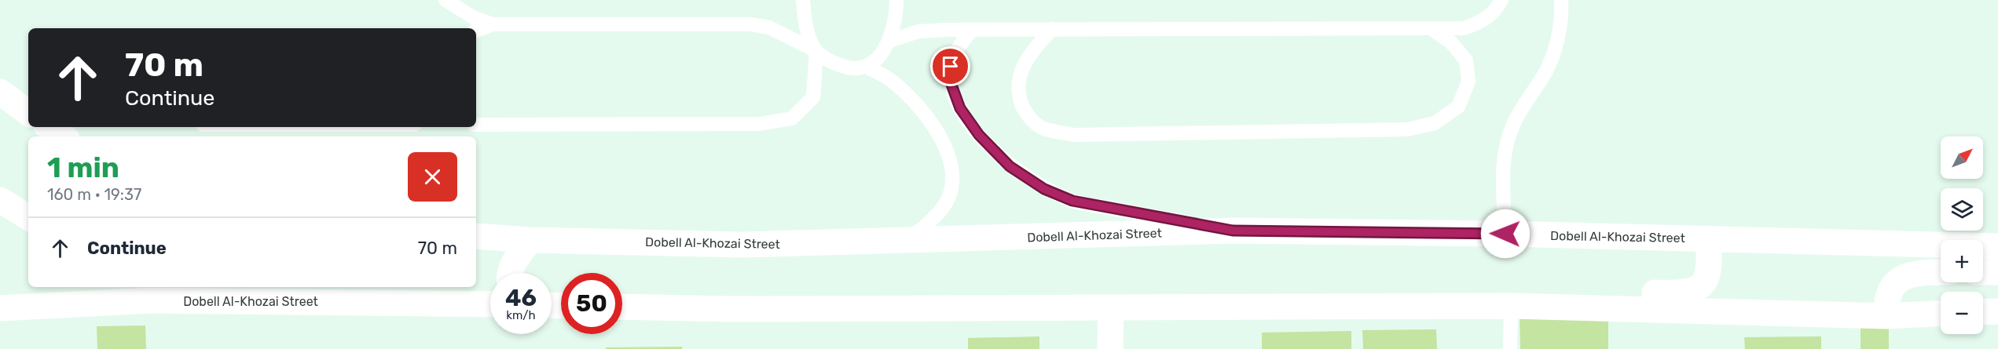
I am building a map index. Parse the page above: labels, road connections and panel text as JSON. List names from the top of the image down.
{
  "streets": {
    "main road": ["Dobell Al-Khozai Street"]
  },
  "north": "top right",
  "page": {
    "turn": ["70 m", "Continue"],
    "map_buttons": ["+", "−"],
    "heading": ["1 min", "160 m · 19:37"],
    "list": [
      {
        "name": "Continue",
        "value": "70 m"
      }
    ],
    "speed": "46 km/h",
    "limit": "50"
  }
}
